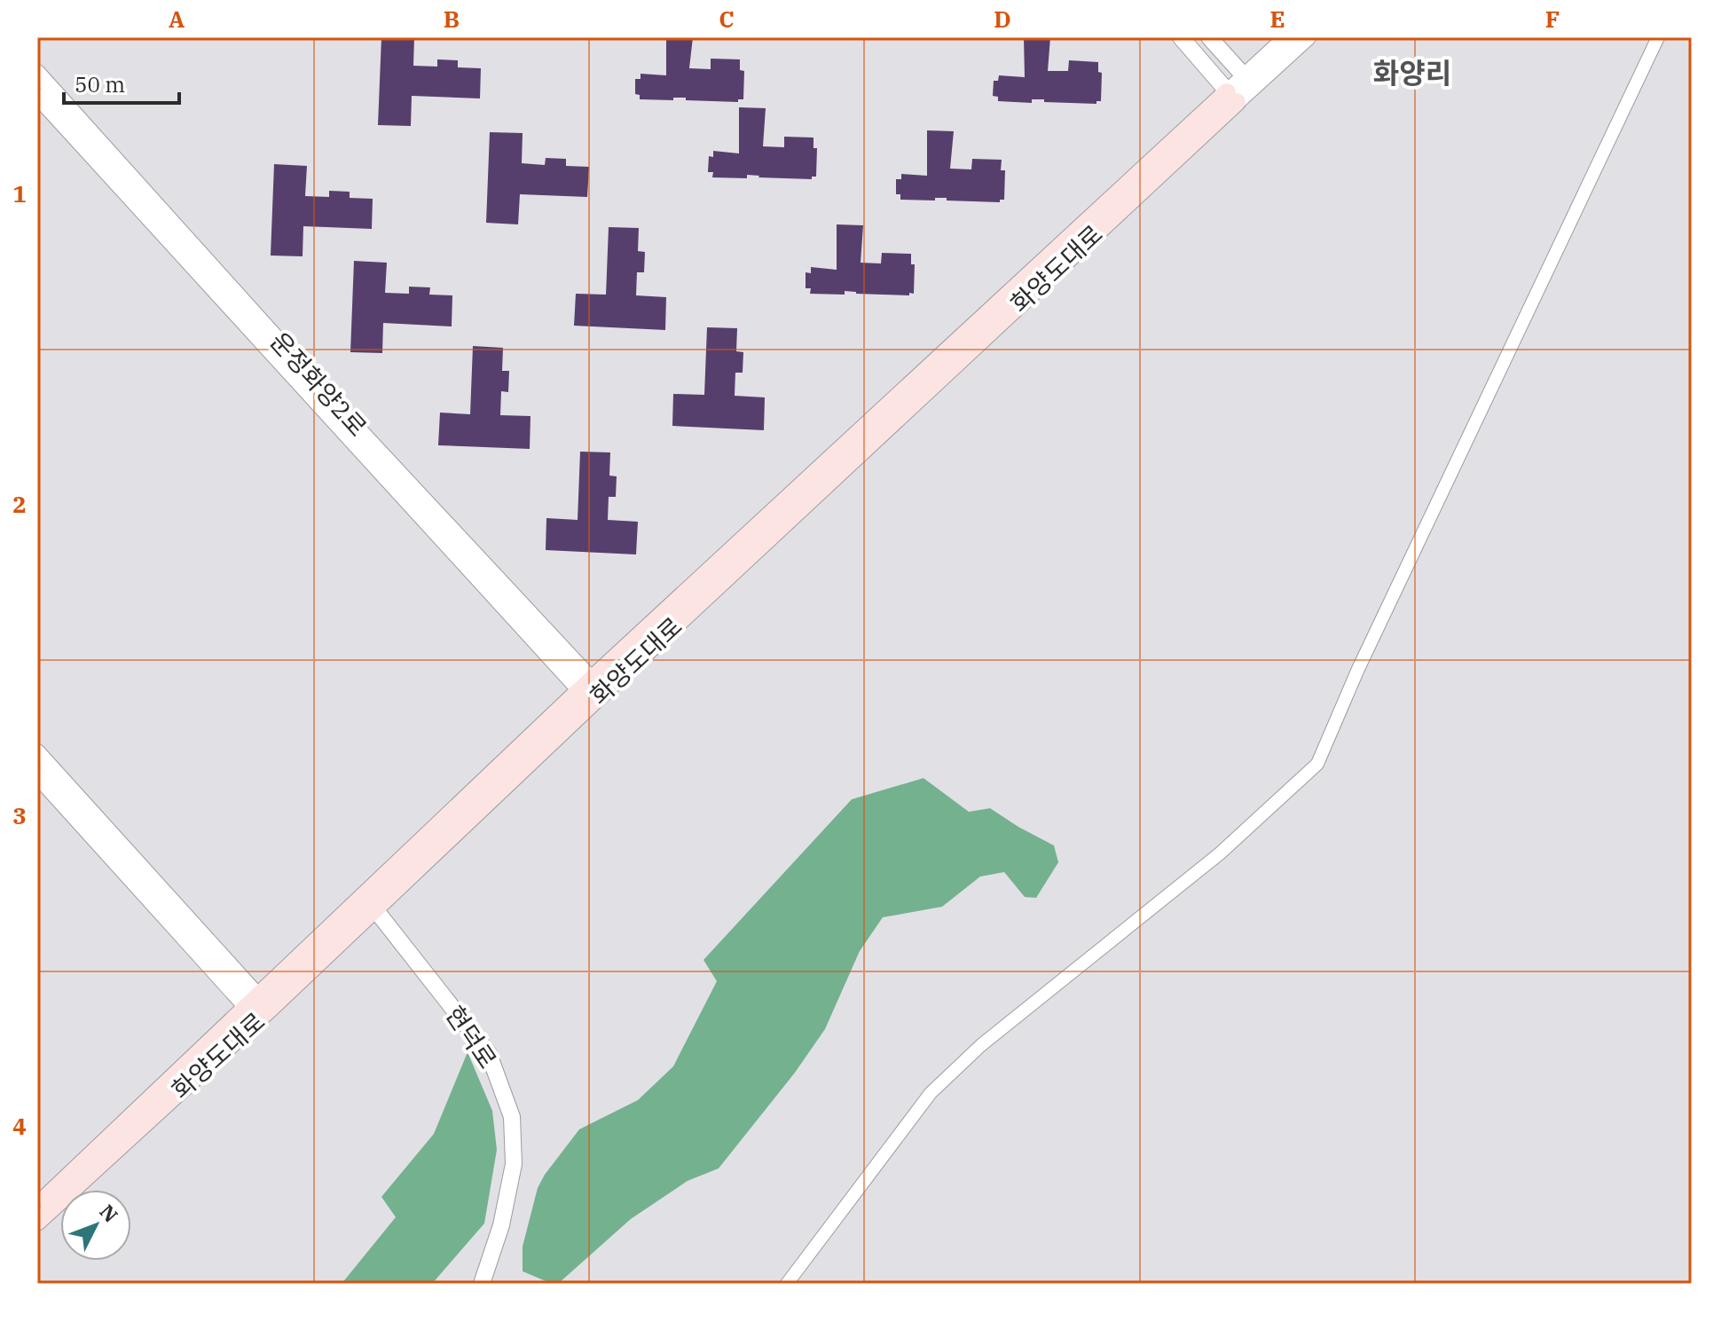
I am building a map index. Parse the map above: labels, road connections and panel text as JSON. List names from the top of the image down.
{
  "streets": {
    "main road": ["화양도대로"],
    "street": ["운정화양2로", "현덕로"]
  },
  "crossings": [
    ["화양도대로", "운정화양2로"],
    ["화양도대로", "현덕로"]
  ],
  "districts": ["화양리"],
  "scale_bar": "50 m",
  "north": "top right",
  "grid": {
    "columns": [
      "A",
      "B",
      "C",
      "D",
      "E",
      "F"
    ],
    "rows": [
      "1",
      "2",
      "3",
      "4"
    ]
  }
}
